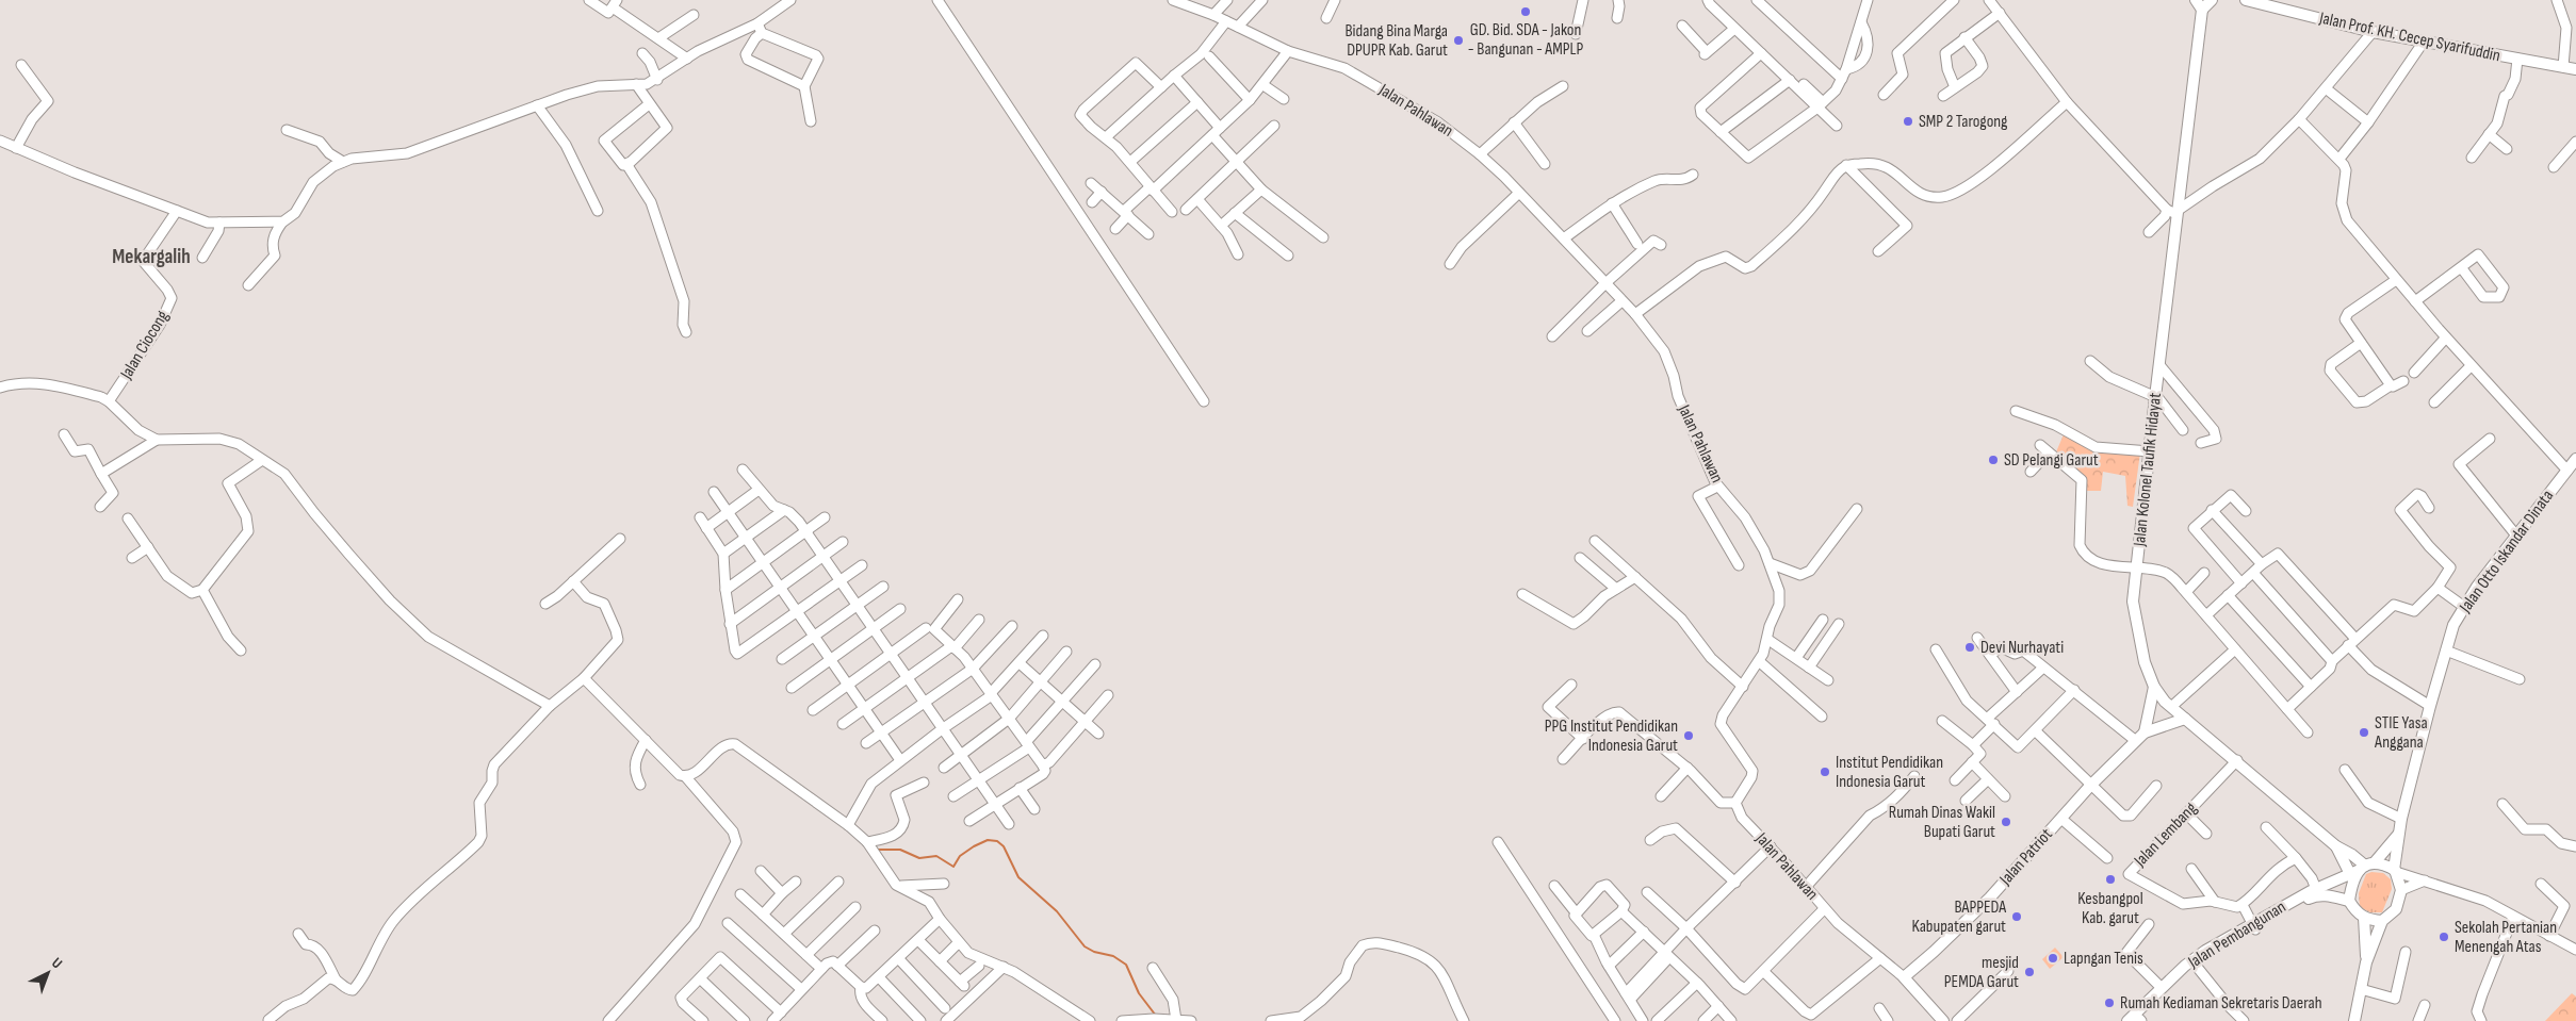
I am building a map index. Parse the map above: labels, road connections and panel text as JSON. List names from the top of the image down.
{
  "streets": {
    "main road": [
      "Jalan Prof. KH. Cecep Syarifuddin",
      "Jalan Pahlawan",
      "Jalan Kolonel Taufik Hidayat",
      "Jalan Otto Iskandar Dinata",
      "Jalan Patriot",
      "Jalan Pembangunan"
    ],
    "street": ["Jalan Ciocong", "Jalan Lembang"]
  },
  "crossings": [
    ["Jalan Pahlawan", "Jalan Patriot"],
    ["Jalan Kolonel Taufik Hidayat", "Jalan Otto Iskandar Dinata"],
    ["Jalan Kolonel Taufik Hidayat", "Jalan Lembang"],
    ["Jalan Kolonel Taufik Hidayat", "Jalan Patriot"],
    ["Jalan Kolonel Taufik Hidayat", "Jalan Pembangunan"],
    ["Jalan Otto Iskandar Dinata", "Jalan Pembangunan"]
  ],
  "districts": ["Mekargalih"],
  "places": [
    "GD. Bid. SDA - Jakon - Bangunan - AMPLP",
    "Bidang Bina Marga DPUPR Kab. Garut",
    "SMP 2 Tarogong",
    "SD Pelangi Garut",
    "Devi Nurhayati",
    "STIE Yasa Anggana",
    "PPG Institut Pendidikan Indonesia Garut",
    "Institut Pendidikan Indonesia Garut",
    "Rumah Dinas Wakil Bupati Garut",
    "Kesbangpol Kab. garut",
    "BAPPEDA Kabupaten garut",
    "Sekolah Pertanian Menengah Atas",
    "Lapngan Tenis",
    "mesjid PEMDA Garut",
    "Rumah Kediaman Sekretaris Daerah"
  ],
  "north": "top right"
}
